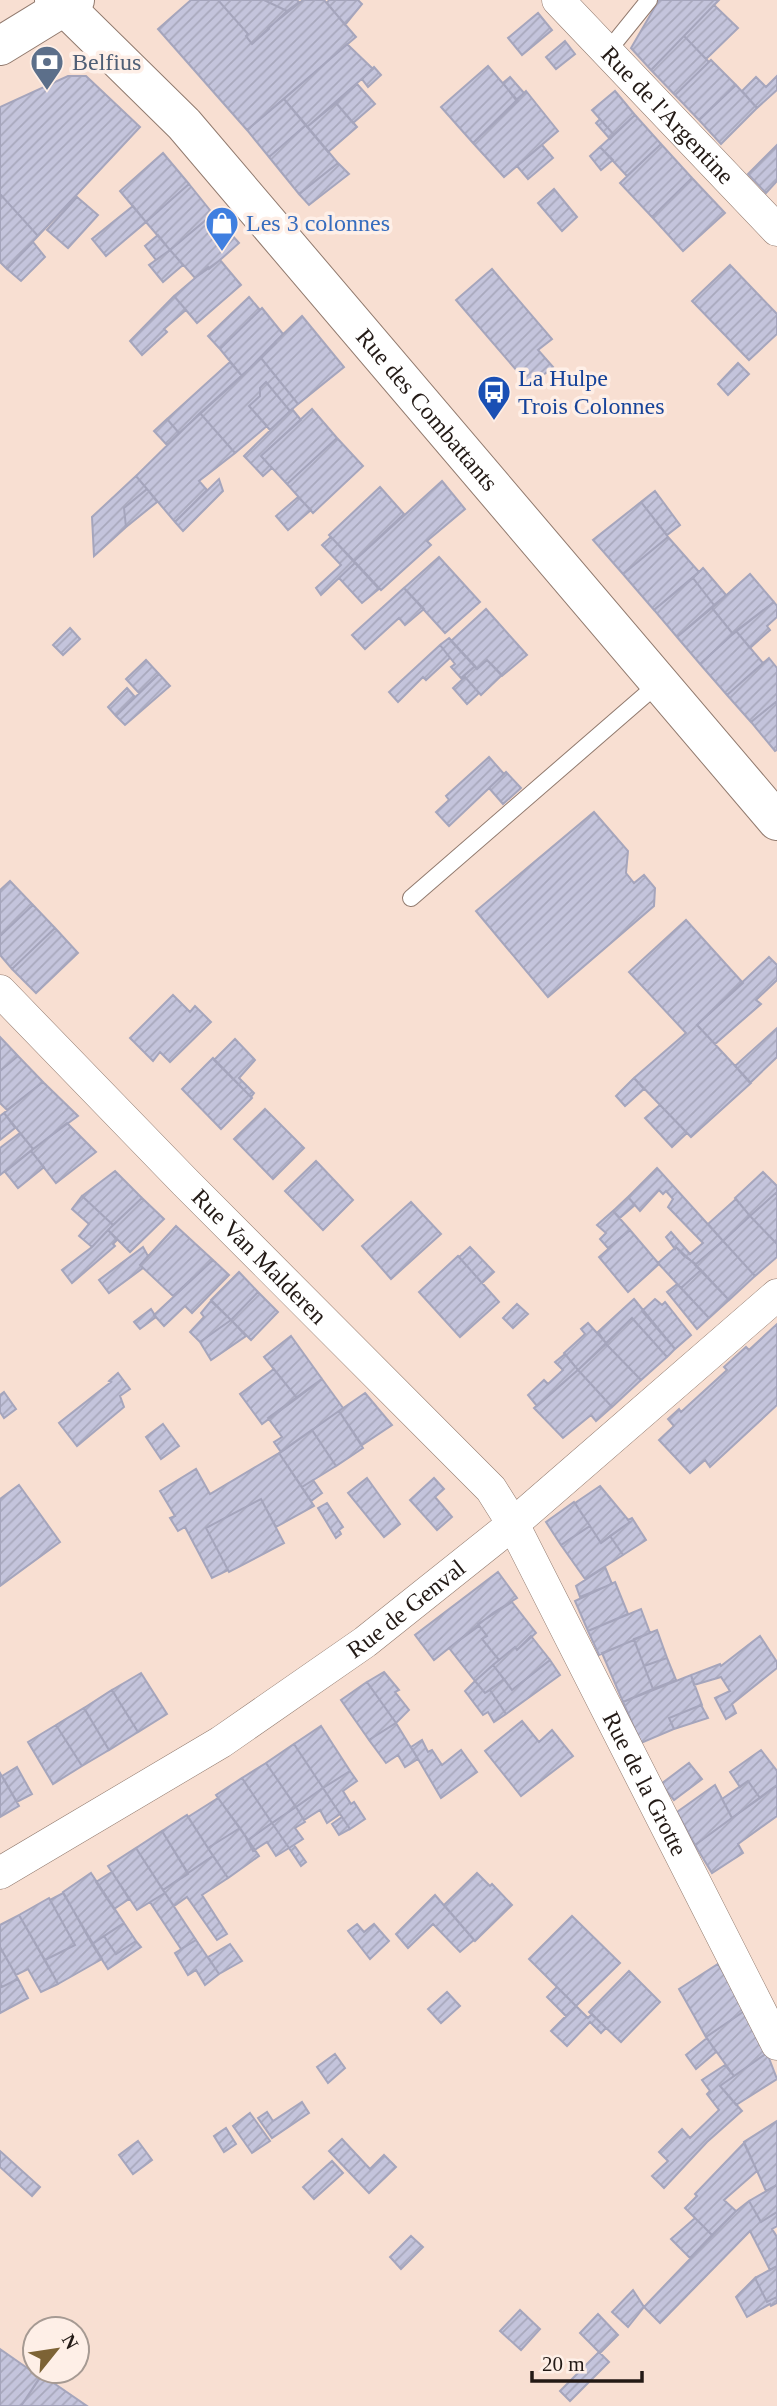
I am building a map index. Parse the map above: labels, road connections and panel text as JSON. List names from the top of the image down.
{
  "streets": {
    "main road": ["Rue des Combattants"],
    "street": [
      "Rue de l'Argentine",
      "Rue Van Malderen",
      "Rue de Genval",
      "Rue de la Grotte"
    ]
  },
  "crossings": [
    ["Rue Van Malderen", "Rue de Genval"],
    ["Rue Van Malderen", "Rue de la Grotte"],
    ["Rue de Genval", "Rue de la Grotte"]
  ],
  "places": {
    "bank": ["Belfius"],
    "shop": ["Les 3 colonnes"],
    "bus stop": ["La Hulpe Trois Colonnes"]
  },
  "scale_bar": "20 m",
  "north": "top right"
}
